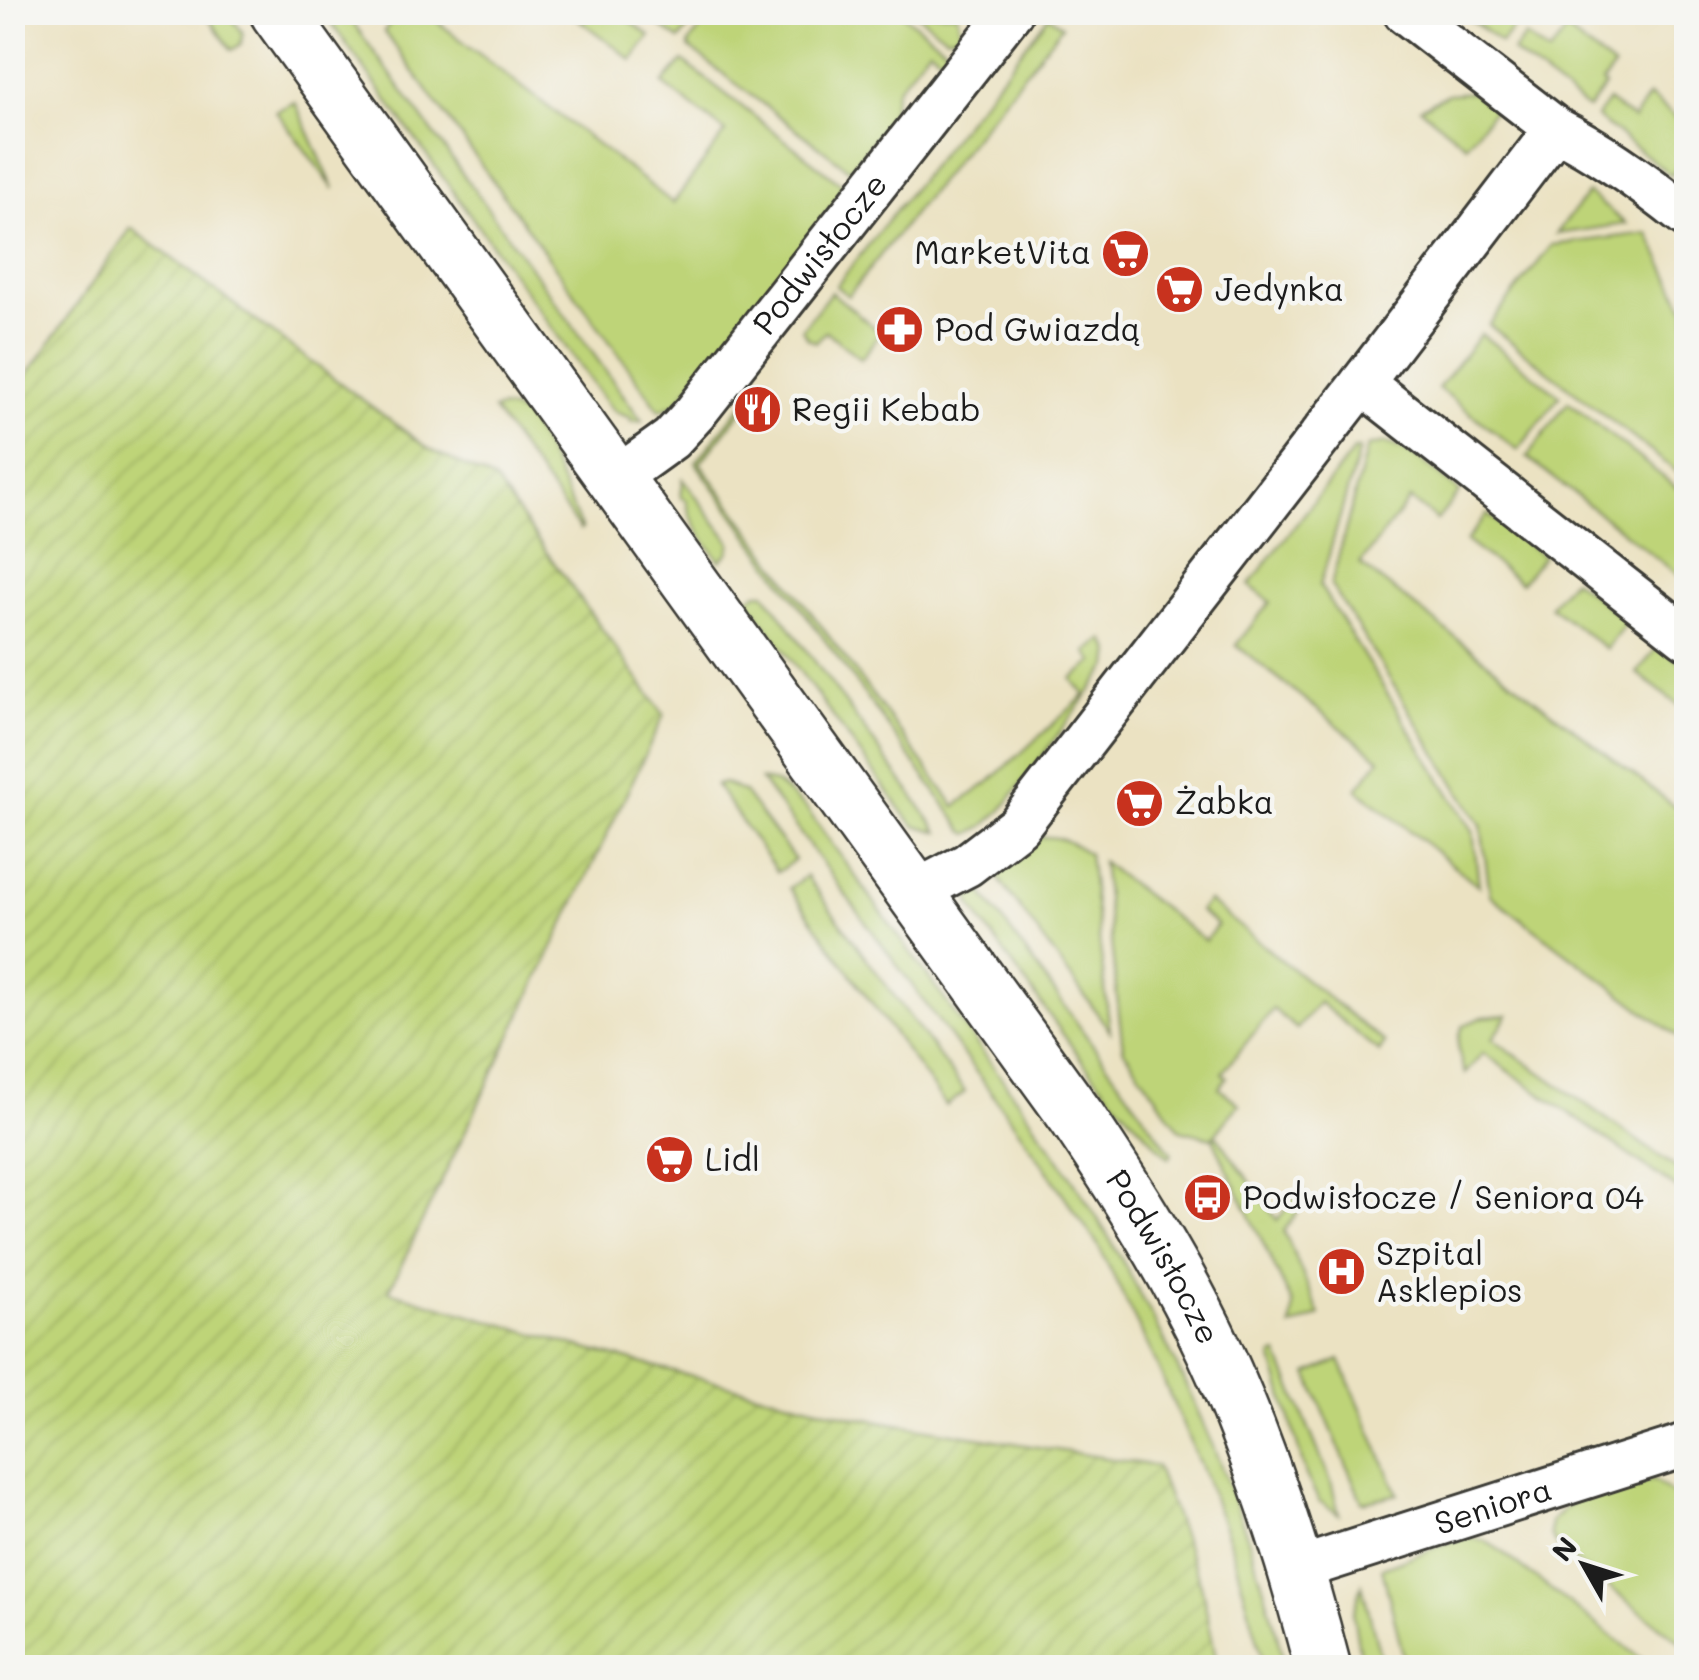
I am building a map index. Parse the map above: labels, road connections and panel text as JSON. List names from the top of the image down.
{
  "streets": {
    "street": ["Podwisłocze", "Seniora"]
  },
  "crossings": [
    ["Podwisłocze", "Seniora"]
  ],
  "places": {
    "supermarket": [
      "MarketVita",
      "Jedynka",
      "Żabka",
      "Lidl"
    ],
    "pharmacy": ["Pod Gwiazdą"],
    "restaurant": ["Regii Kebab"],
    "bus stop": ["Podwisłocze / Seniora 04"],
    "hospital": ["Szpital Asklepios"]
  },
  "north": "top left"
}
